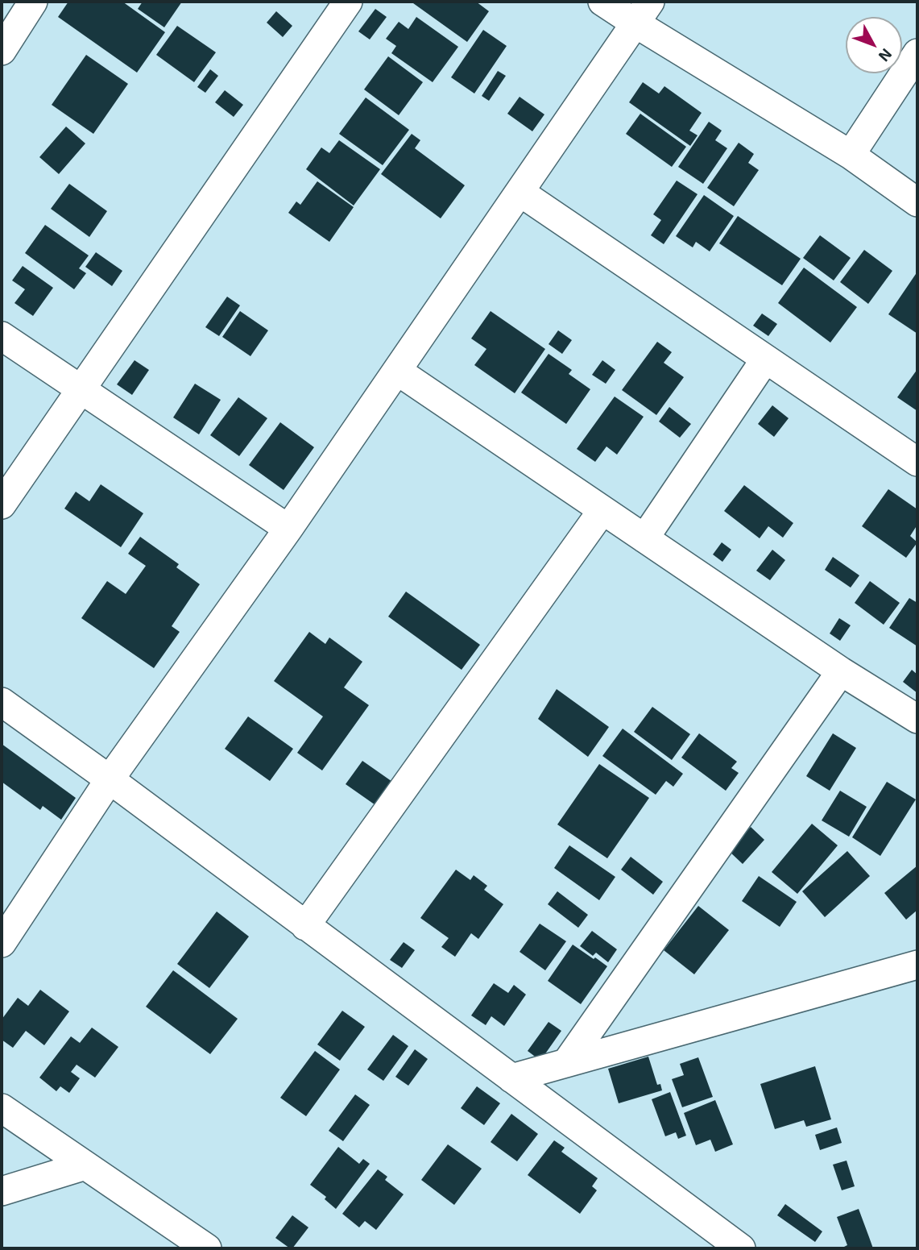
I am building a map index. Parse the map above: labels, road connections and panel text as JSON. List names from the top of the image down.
{
  "north": "bottom right"
}
